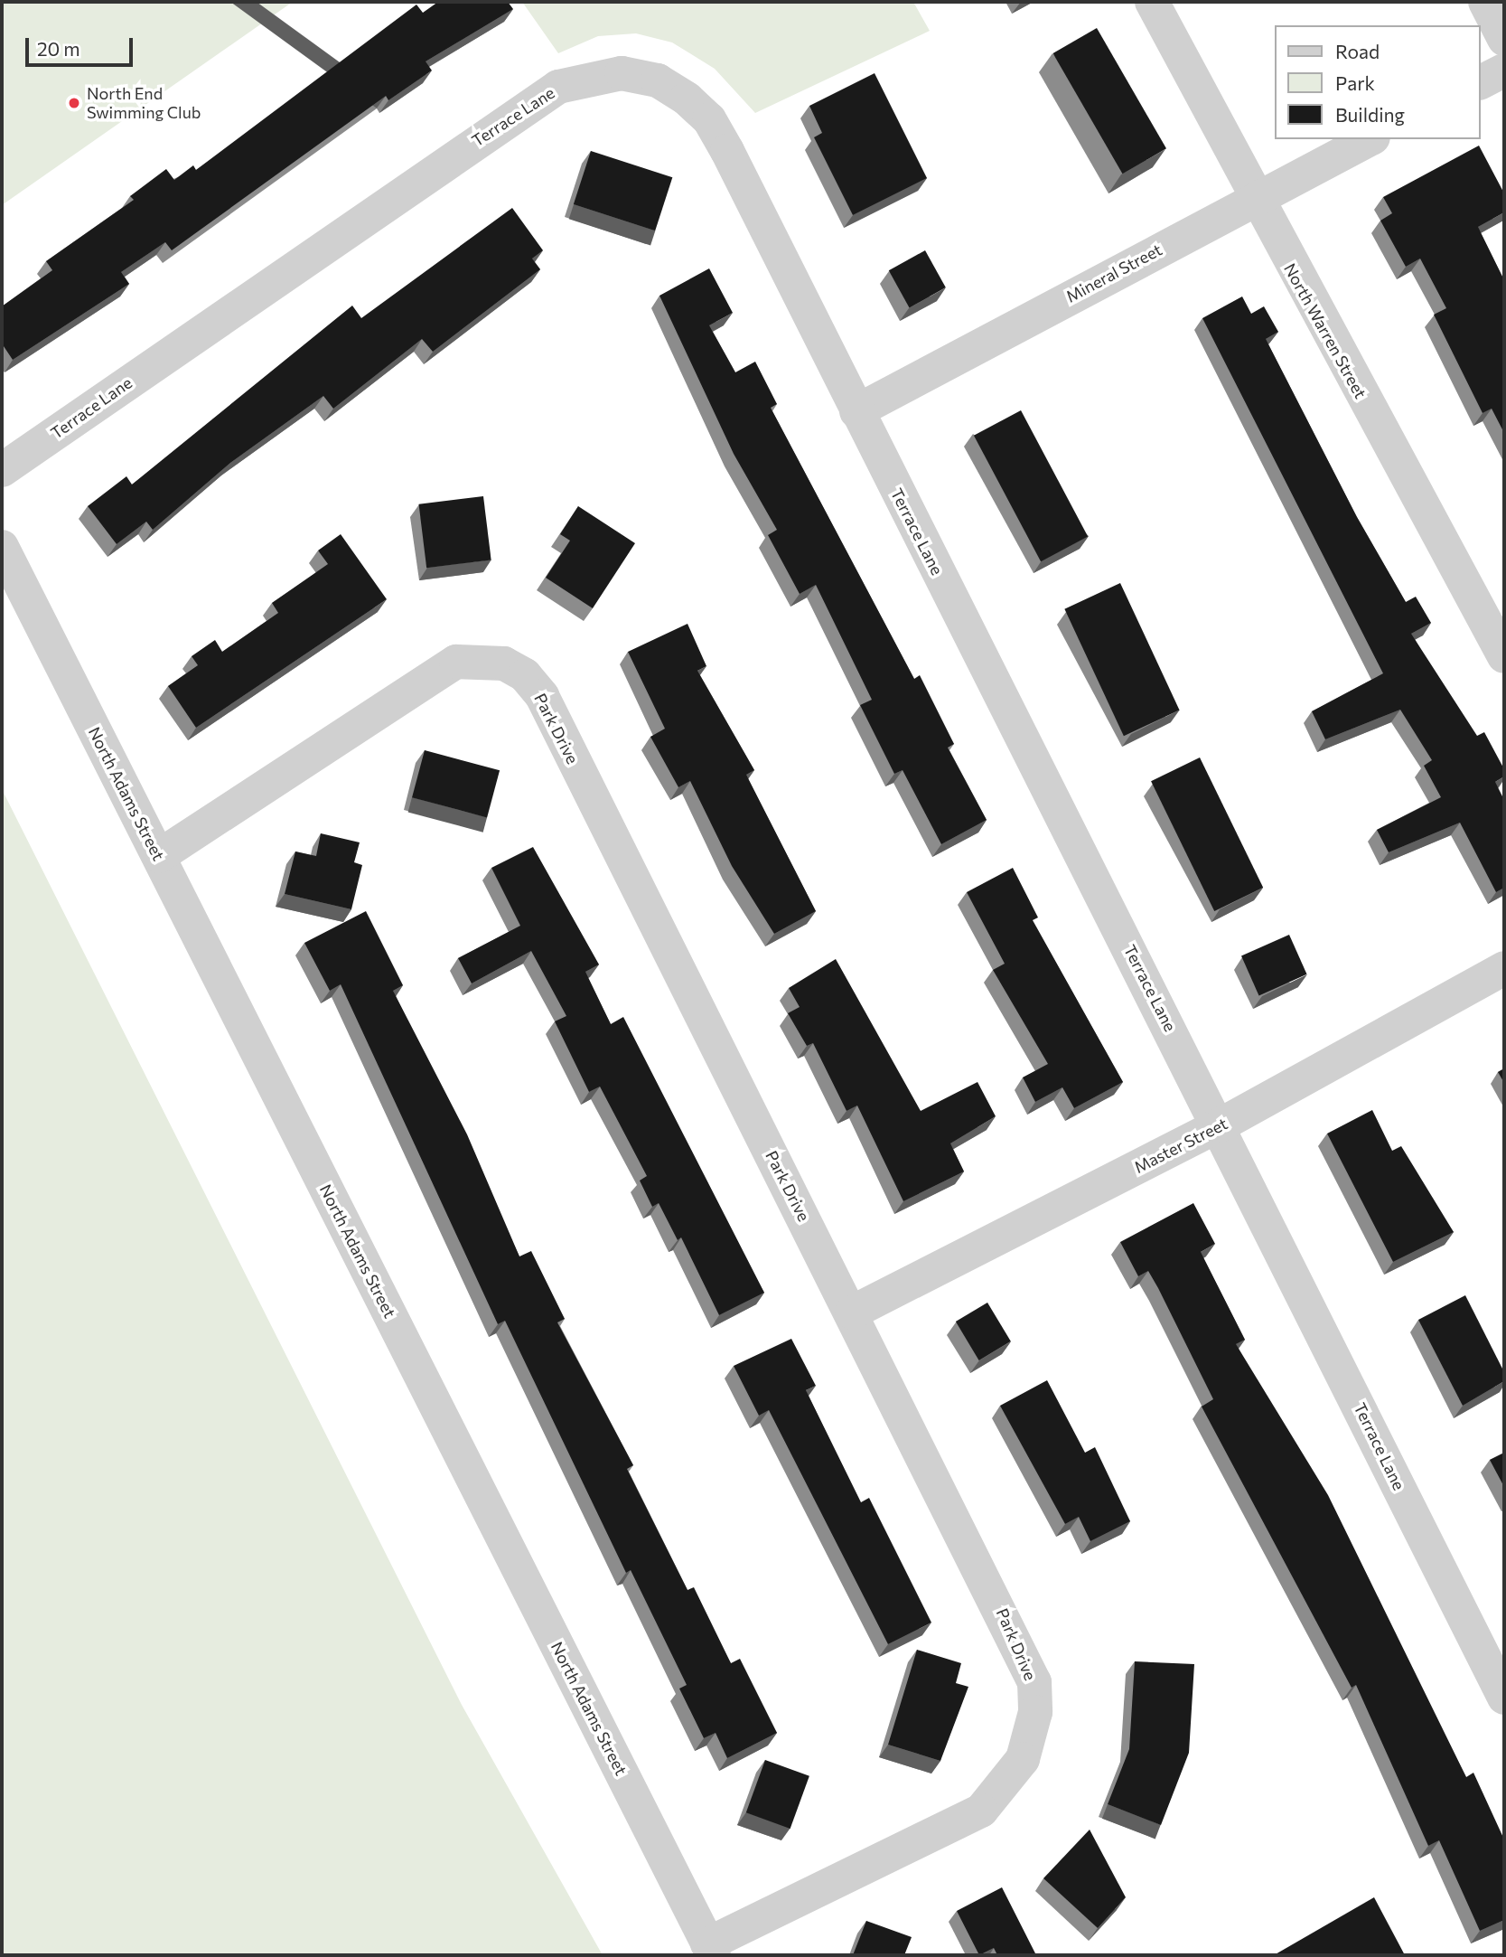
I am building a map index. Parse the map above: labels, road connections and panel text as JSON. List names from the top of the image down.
{
  "streets": {
    "street": [
      "Terrace Lane",
      "Mineral Street",
      "North Warren Street",
      "Park Drive",
      "North Adams Street",
      "Master Street"
    ]
  },
  "crossings": [
    ["Terrace Lane", "Mineral Street"],
    ["Terrace Lane", "Master Street"],
    ["Mineral Street", "North Warren Street"],
    ["Park Drive", "North Adams Street"],
    ["Park Drive", "Master Street"]
  ],
  "places": ["North End Swimming Club"],
  "legend": ["Road", "Park", "Building"],
  "scale_bar": "20 m"
}
